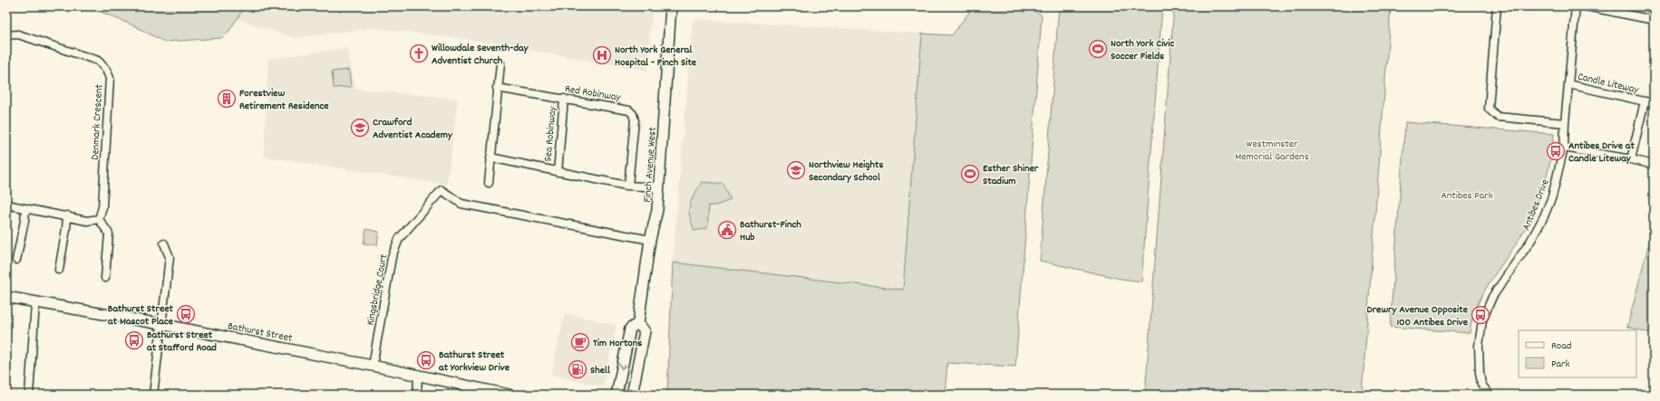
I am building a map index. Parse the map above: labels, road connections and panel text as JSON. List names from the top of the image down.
{
  "streets": {
    "main road": ["Finch Avenue West", "Bathurst Street"],
    "street": [
      "Candle Liteway",
      "Red Robinway",
      "Denmark Crescent",
      "Sea Robinway",
      "Antibes Drive",
      "Kingsbridge Court"
    ]
  },
  "crossings": [
    ["Candle Liteway", "Antibes Drive"],
    ["Red Robinway", "Sea Robinway"],
    ["Finch Avenue West", "Kingsbridge Court"],
    ["Kingsbridge Court", "Bathurst Street"]
  ],
  "parks": ["Westminster Memorial Gardens", "Antibes Park"],
  "places": {
    "sports": ["North York Civic Soccer Fields", "Esther Shiner Stadium"],
    "church": ["Willowdale Seventh-day Adventist Church"],
    "hospital": ["North York General Hospital - Finch Site"],
    "building": ["Forestview Retirement Residence"],
    "school or university": ["Crawford Adventist Academy", "Northview Heights Secondary School"],
    "bus stop": [
      "Antibes Drive at Candle Liteway",
      "Bathurst Street at Mascot Place",
      "Drewry Avenue Opposite 100 Antibes Drive",
      "Bathurst Street at Stafford Road",
      "Bathurst Street at Yorkview Drive"
    ],
    "public building": ["Bathurst-Finch Hub"],
    "cafe": ["Tim Hortons"],
    "fuel station": ["Shell"]
  },
  "legend": ["Road", "Park"]
}
